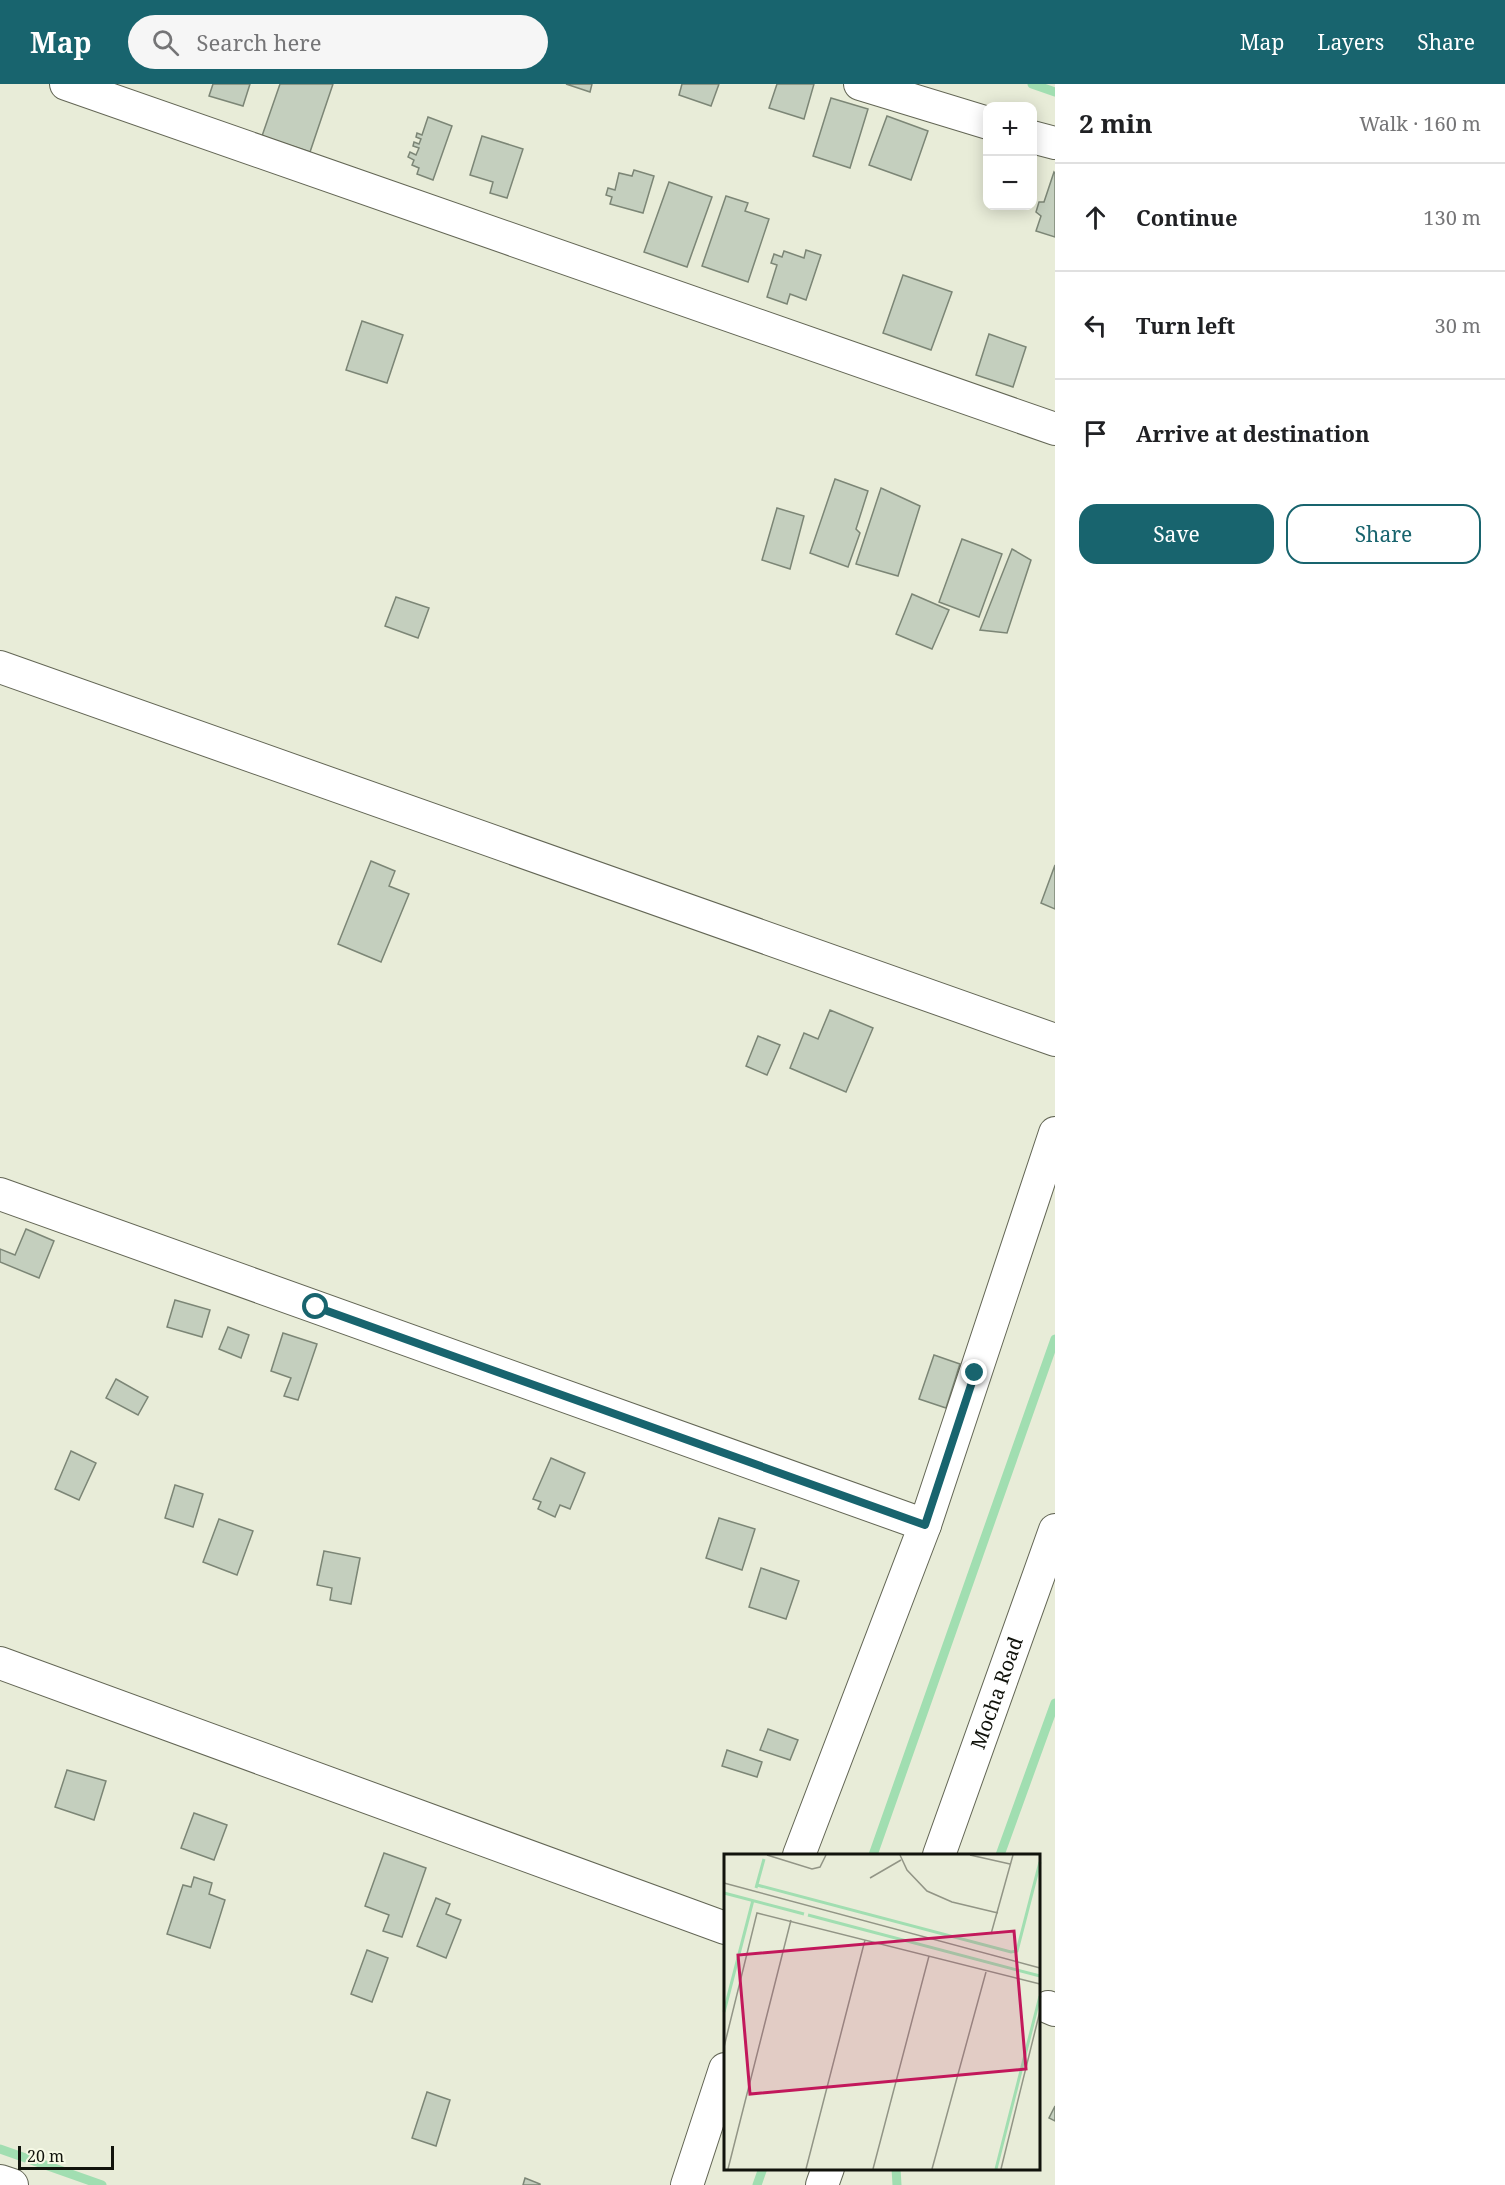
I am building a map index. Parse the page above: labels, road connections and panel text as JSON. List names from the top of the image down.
{
  "streets": {
    "street": ["Mocha Road"]
  },
  "scale_bar": "20 m",
  "page": {
    "header": "Map",
    "search": "Search here",
    "nav": ["Map", "Layers", "Share"],
    "heading": ["2 min", "Walk · 160 m"],
    "map_buttons": ["+", "−"],
    "list": [
      ["Continue", "130 m"],
      ["Turn left", "30 m"],
      "Arrive at destination"
    ],
    "buttons": ["Save", "Share"],
    "scale": "20 m"
  }
}
